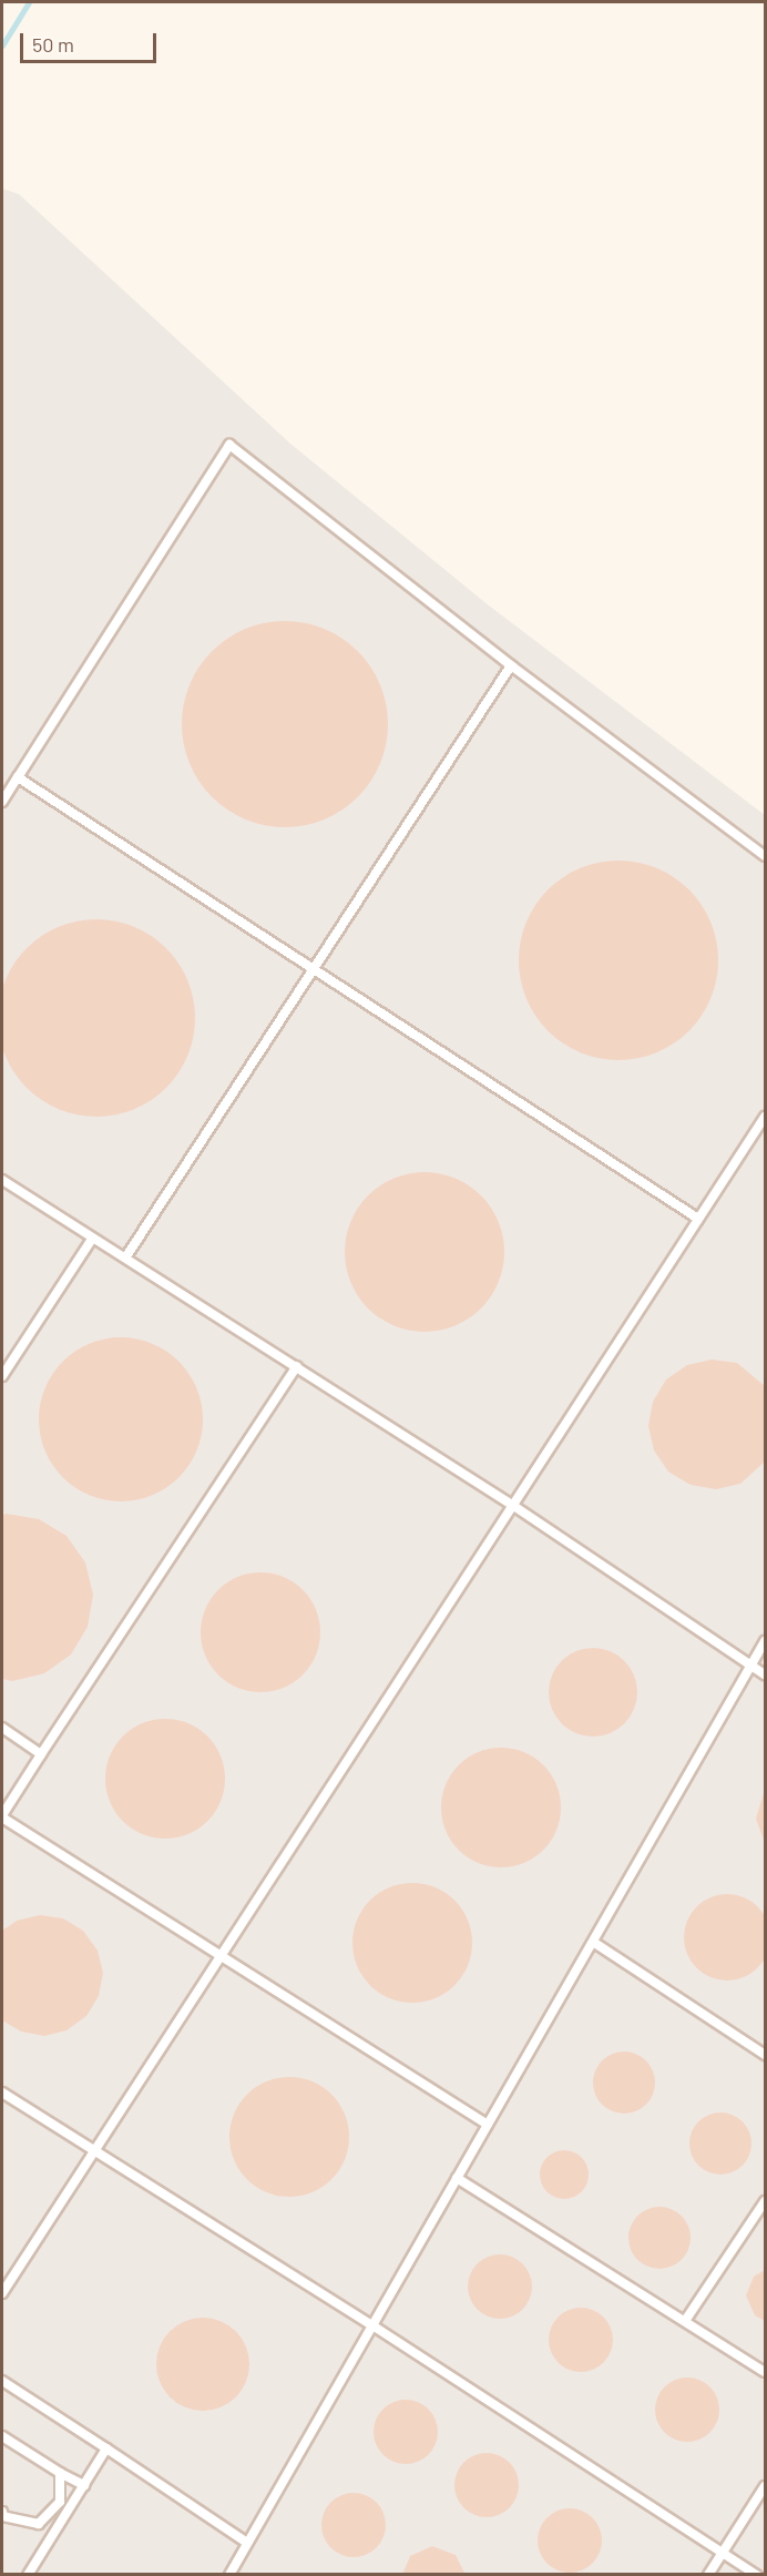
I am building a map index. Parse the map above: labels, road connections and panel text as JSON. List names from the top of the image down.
{
  "scale_bar": "50 m"
}
